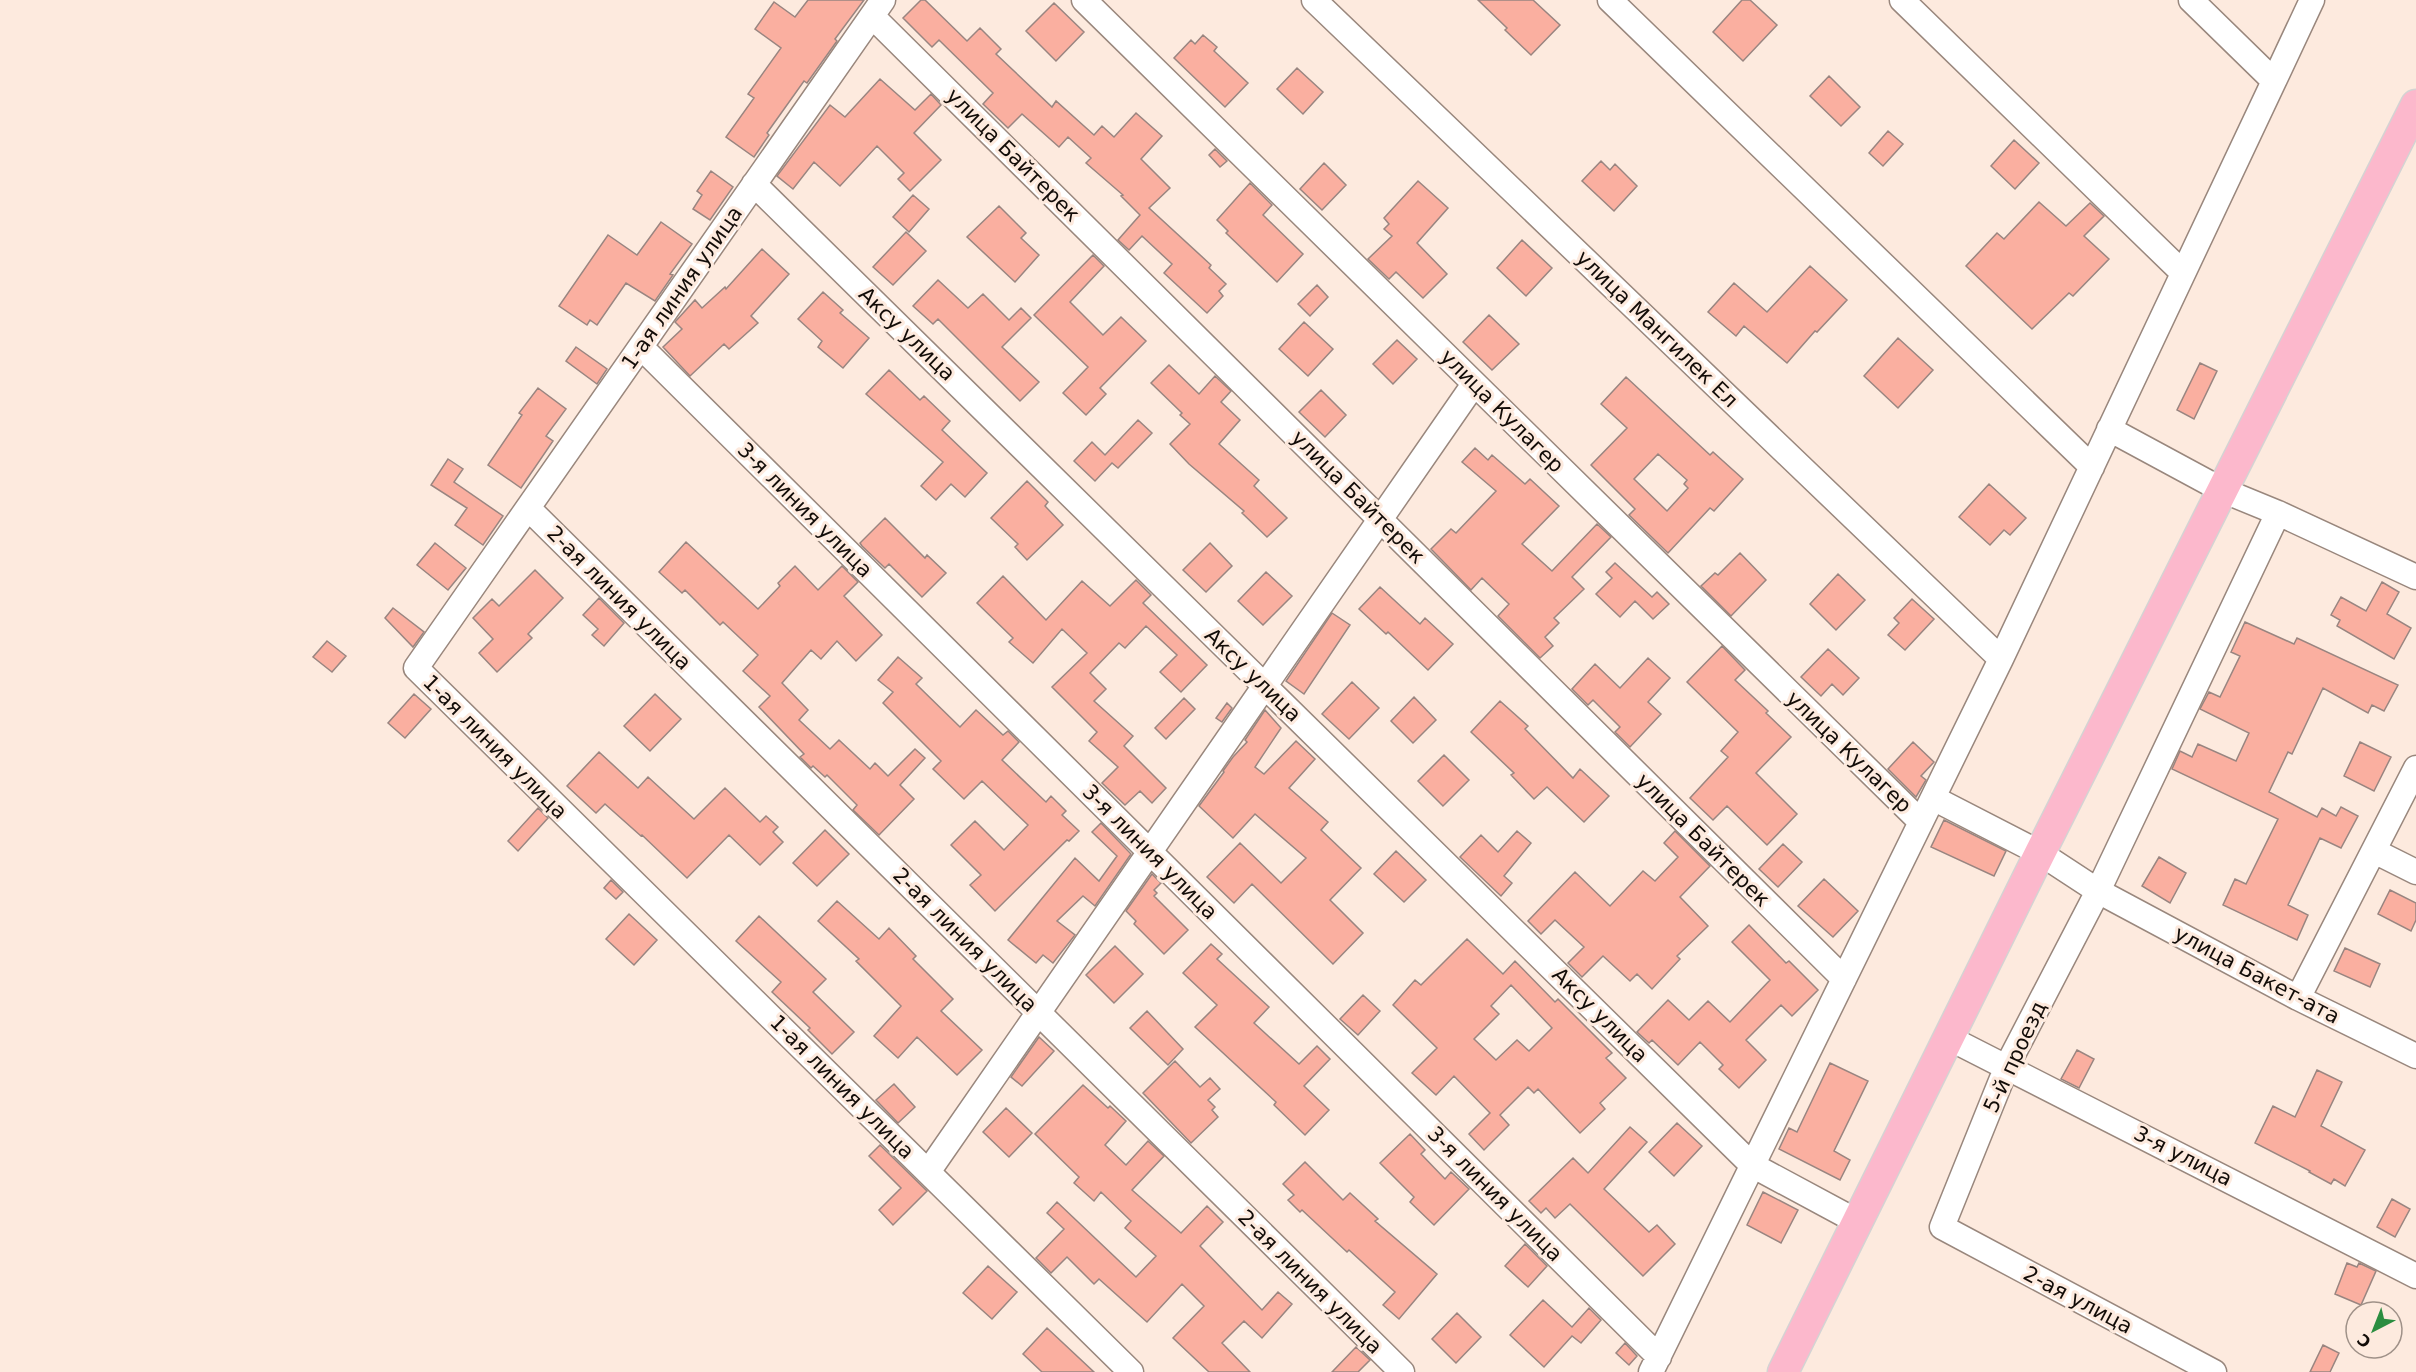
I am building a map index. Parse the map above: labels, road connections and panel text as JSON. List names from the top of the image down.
{
  "streets": {
    "street": [
      "улица Байтерек",
      "1-ая линия улица",
      "улица Мангилек Ел",
      "Аксу улица",
      "улица Кулагер",
      "3-я линия улица",
      "2-ая линия улица",
      "улица Бакет-ата",
      "5-й проезд",
      "3-я улица",
      "2-ая улица"
    ]
  },
  "crossings": [
    ["улица Байтерек", "1-ая линия улица"],
    ["1-ая линия улица", "Аксу улица"],
    ["1-ая линия улица", "3-я линия улица"],
    ["1-ая линия улица", "2-ая линия улица"],
    ["улица Бакет-ата", "5-й проезд"],
    ["5-й проезд", "3-я улица"],
    ["5-й проезд", "2-ая улица"]
  ],
  "north": "bottom left"
}
